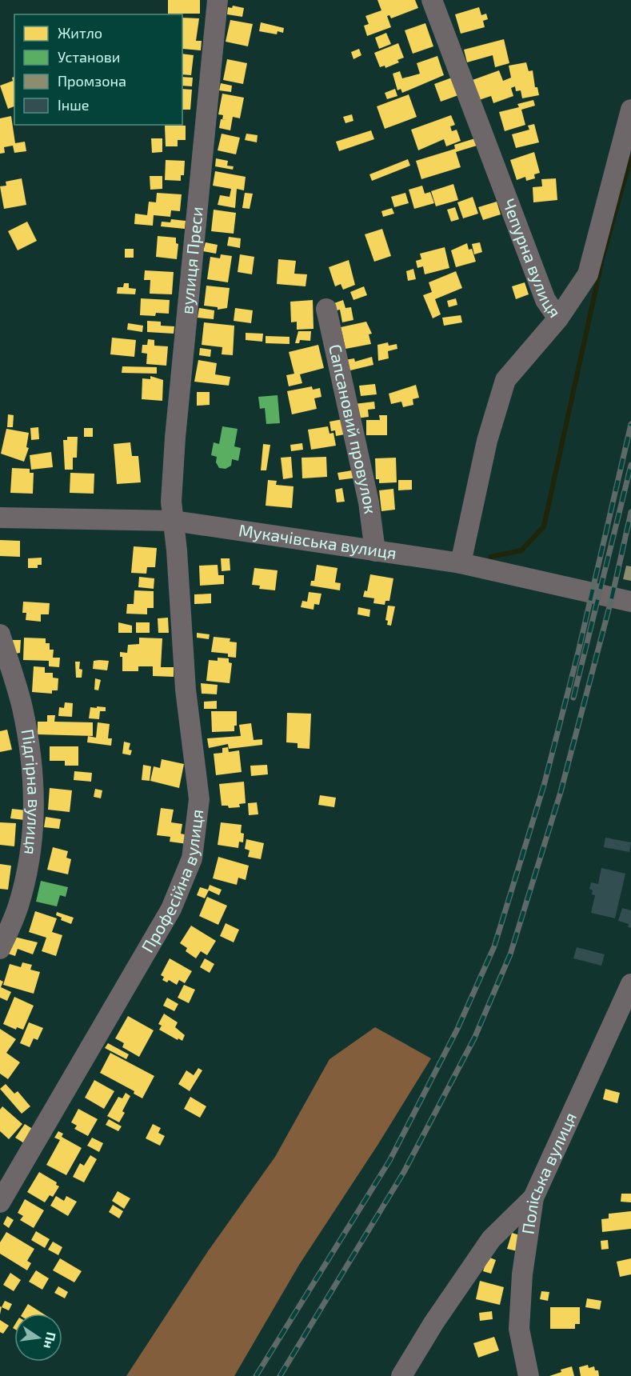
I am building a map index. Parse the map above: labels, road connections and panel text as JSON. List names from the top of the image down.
{
  "streets": {
    "street": [
      "Чепурна вулиця",
      "вулиця Преси",
      "Сапсановий провулок",
      "Мукачівська вулиця",
      "Підгірна вулиця",
      "Професійна вулиця",
      "Поліська вулиця"
    ]
  },
  "crossings": [
    ["Чепурна вулиця", "Мукачівська вулиця"],
    ["вулиця Преси", "Мукачівська вулиця"],
    ["вулиця Преси", "Професійна вулиця"],
    ["Сапсановий провулок", "Мукачівська вулиця"],
    ["Мукачівська вулиця", "Професійна вулиця"]
  ],
  "legend": [
    "Житло",
    "Установи",
    "Промзона",
    "Інше"
  ],
  "north": "right"
}
